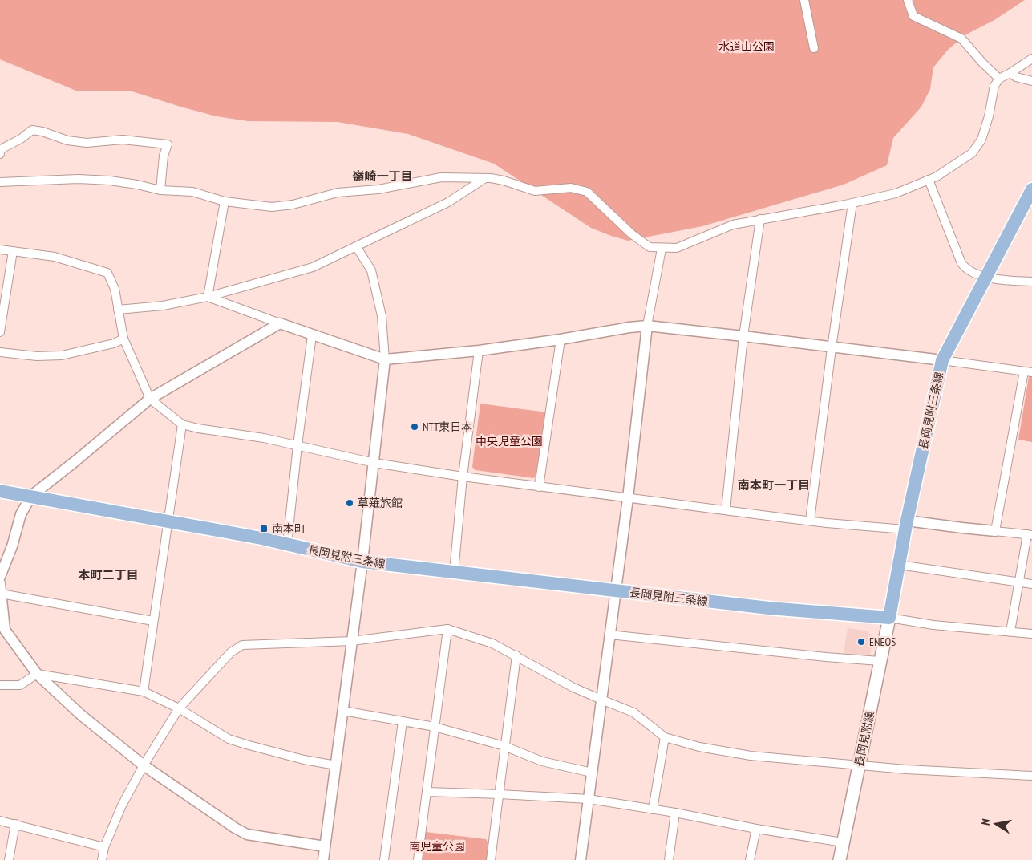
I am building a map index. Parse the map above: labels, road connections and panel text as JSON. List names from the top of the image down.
{
  "streets": {
    "main road": ["長岡見附三条線", "長岡見附線"]
  },
  "crossings": [
    ["長岡見附三条線", "長岡見附線"]
  ],
  "districts": ["嶺崎一丁目", "南本町一丁目", "本町二丁目"],
  "parks": ["水道山公園", "中央児童公園", "南児童公園"],
  "places": {
    "other": ["NTT東日本", "草薙旅館", "ENEOS"],
    "transit": ["南本町"]
  },
  "north": "left"
}
